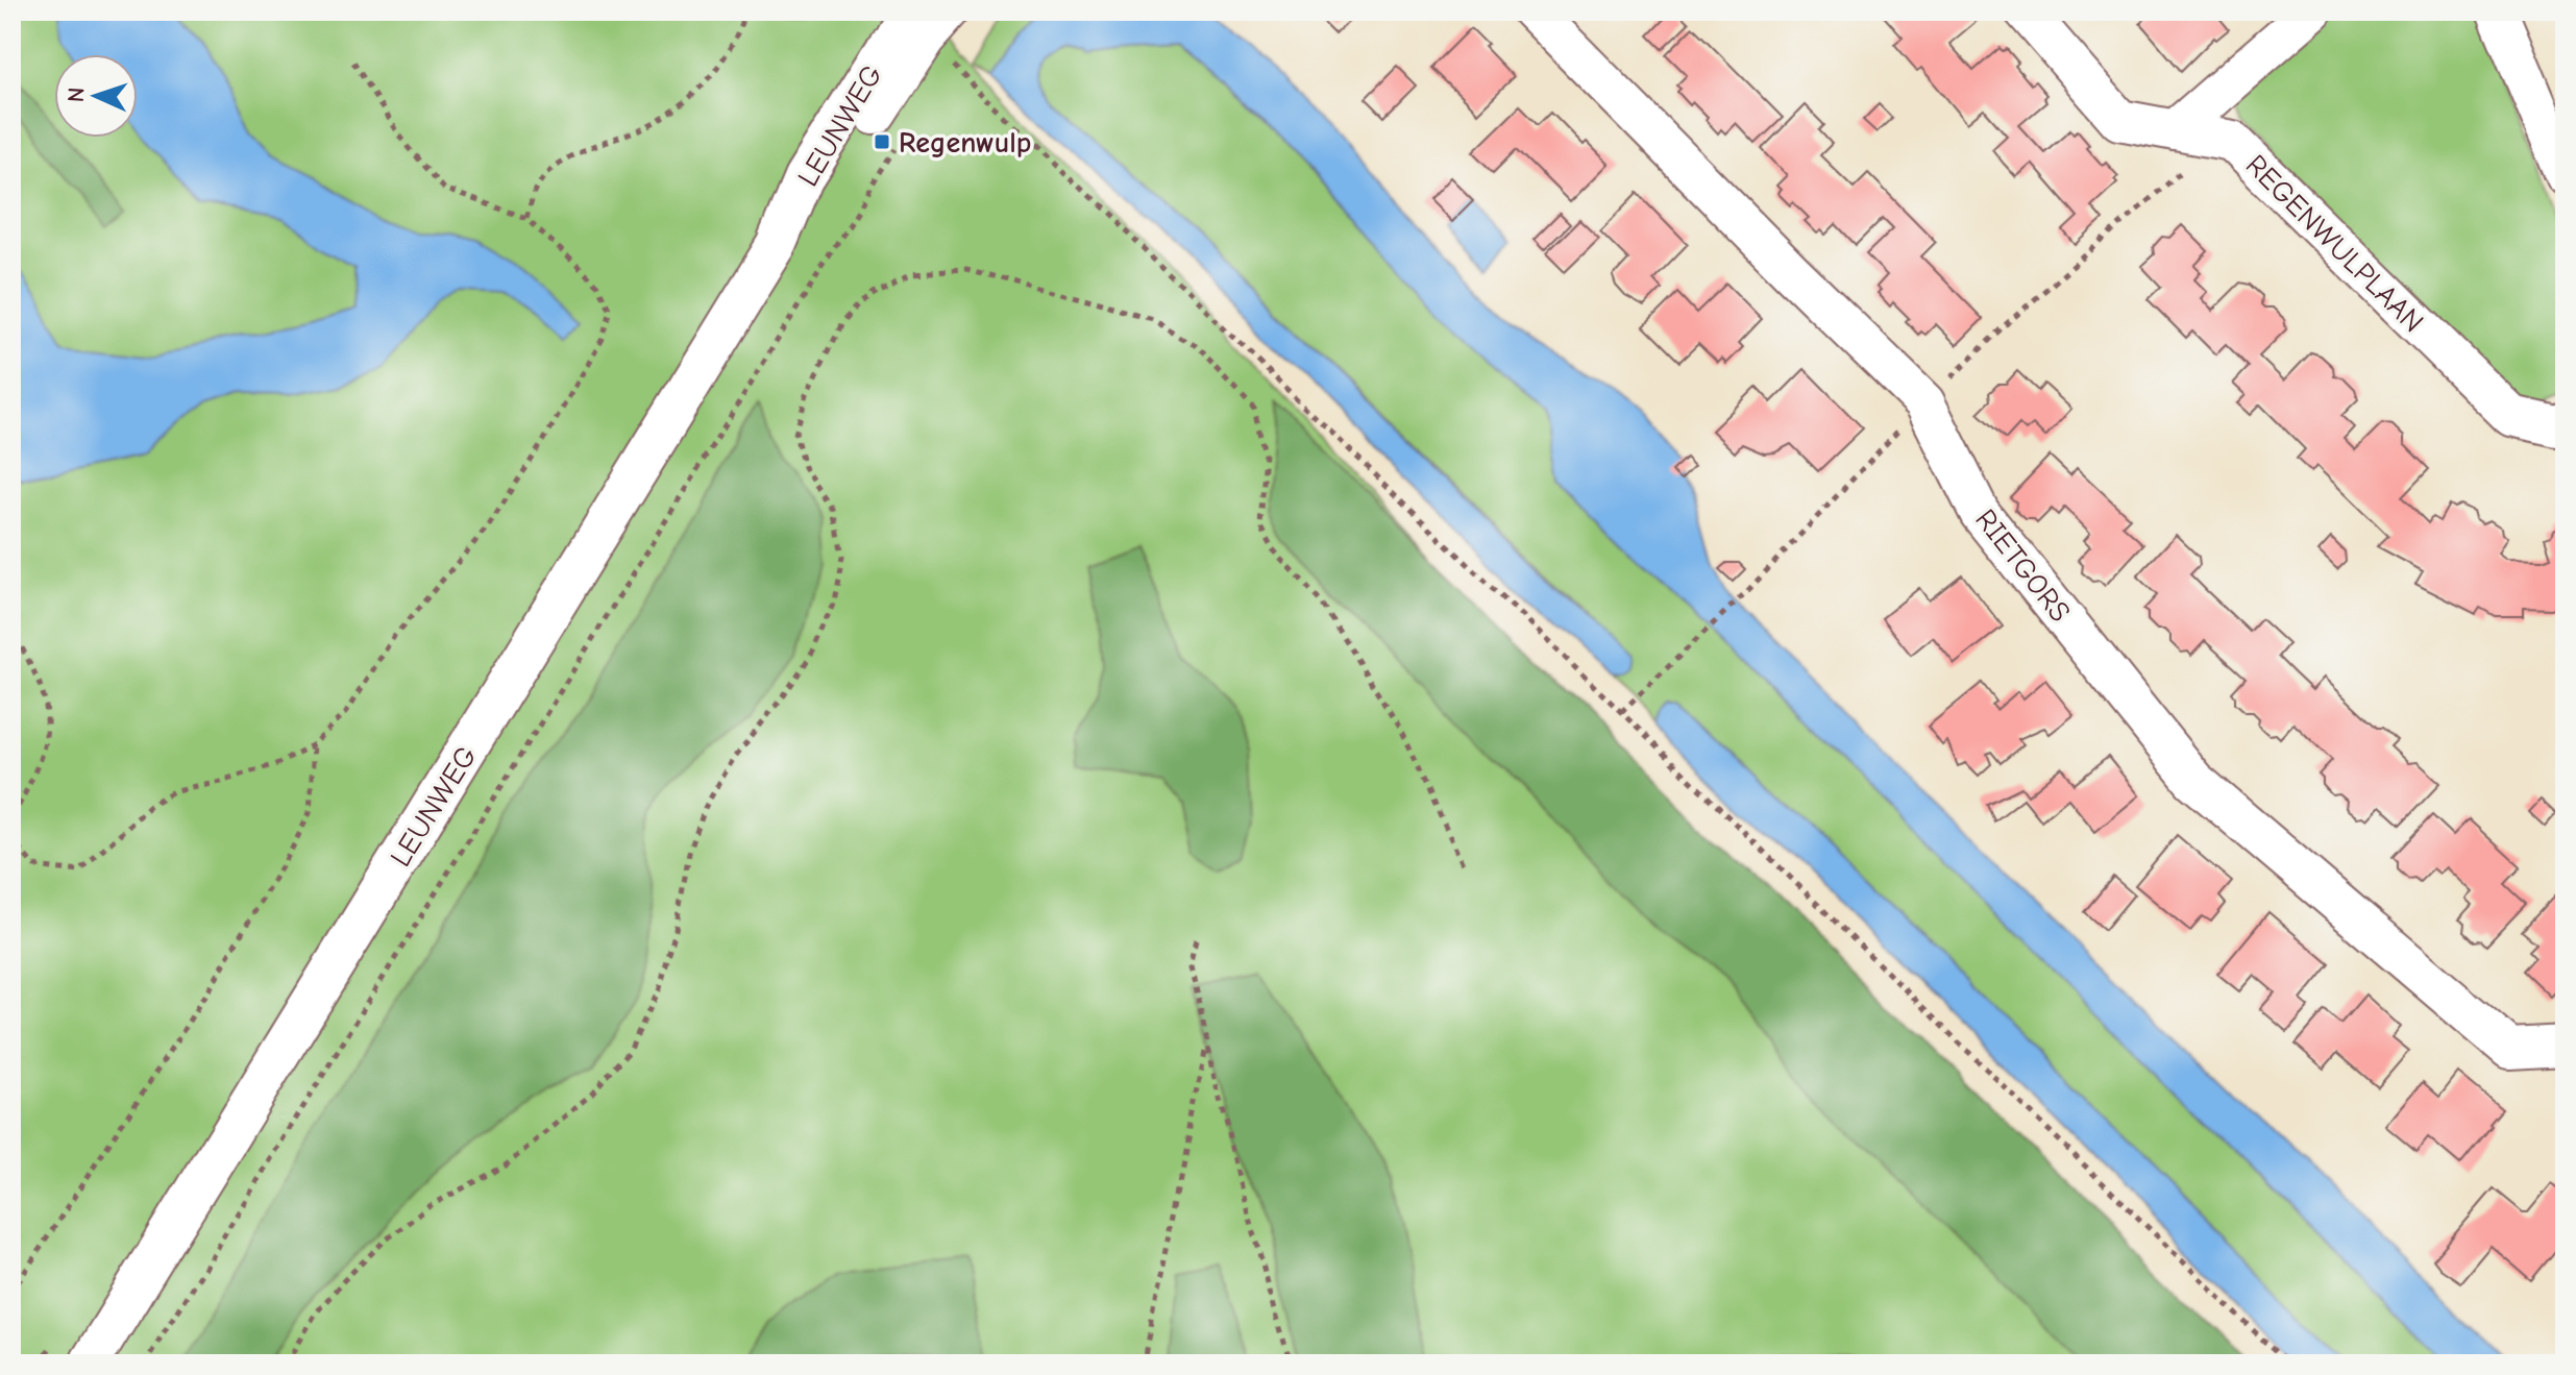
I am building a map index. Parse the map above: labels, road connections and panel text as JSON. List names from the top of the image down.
{
  "streets": {
    "street": ["LEUNWEG", "REGENWULPLAAN", "RIETGORS"]
  },
  "places": {
    "transit": ["Regenwulp"]
  },
  "north": "left"
}
